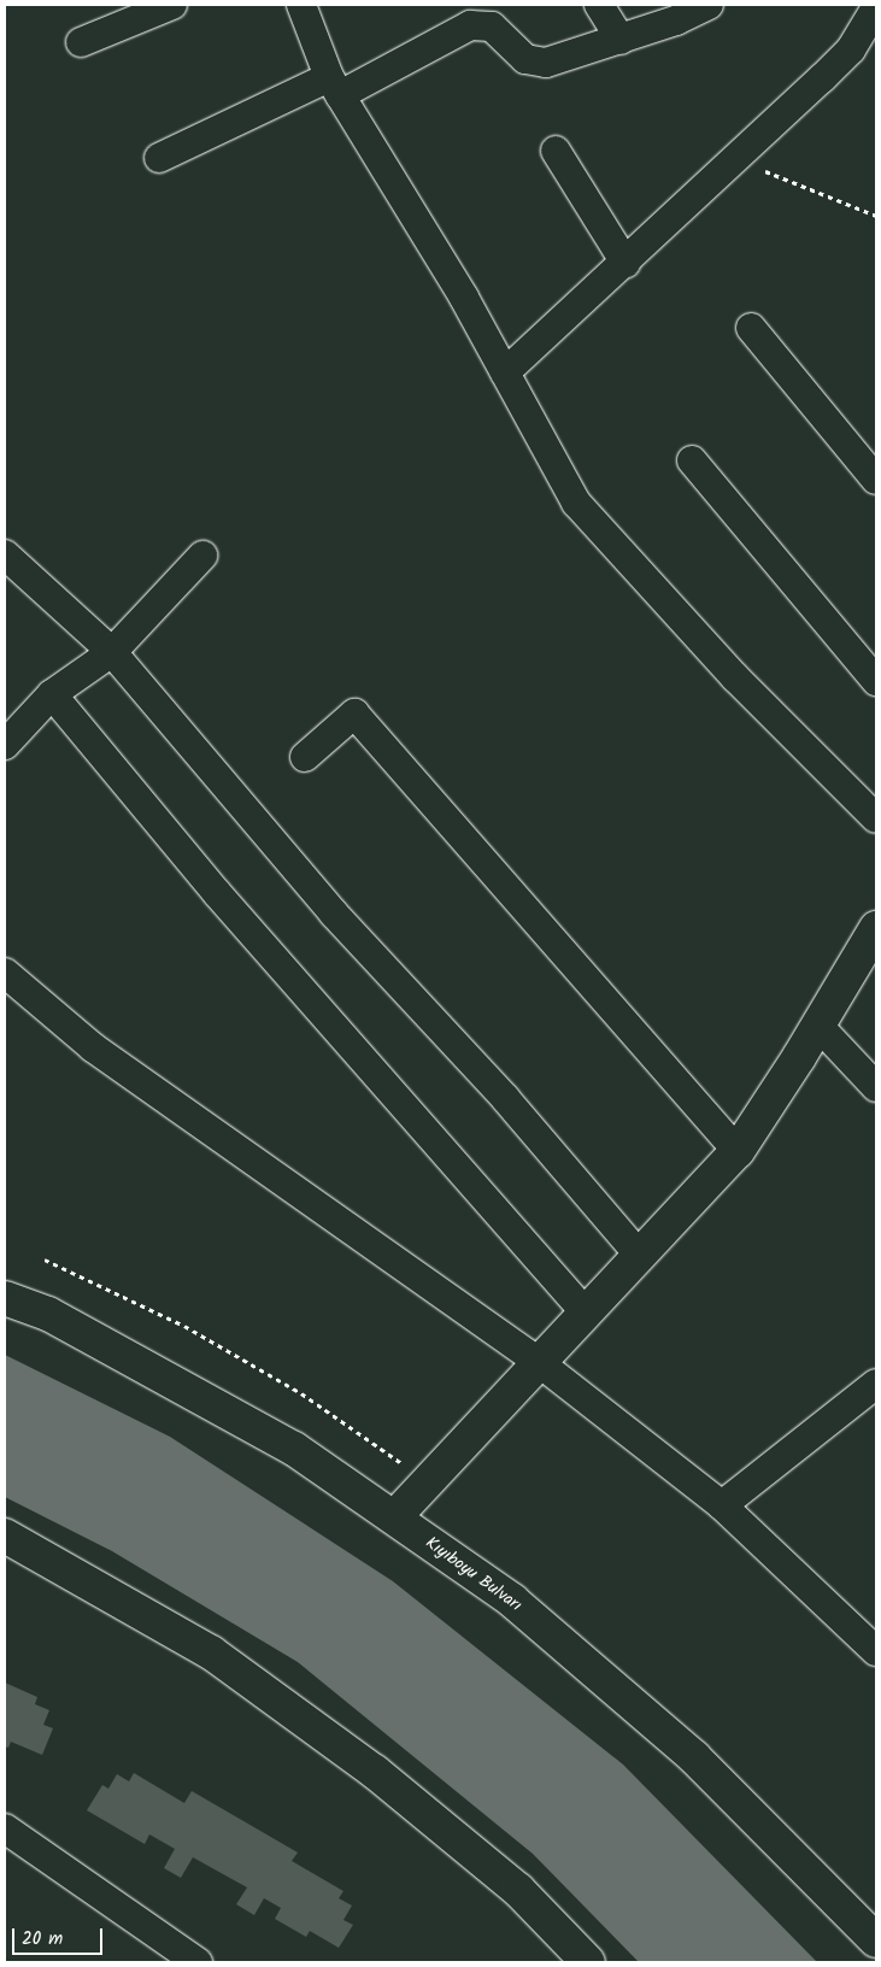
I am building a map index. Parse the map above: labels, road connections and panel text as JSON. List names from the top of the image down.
{
  "streets": {
    "main road": ["Kıyıboyu Bulvarı"]
  },
  "scale_bar": "20 m"
}
